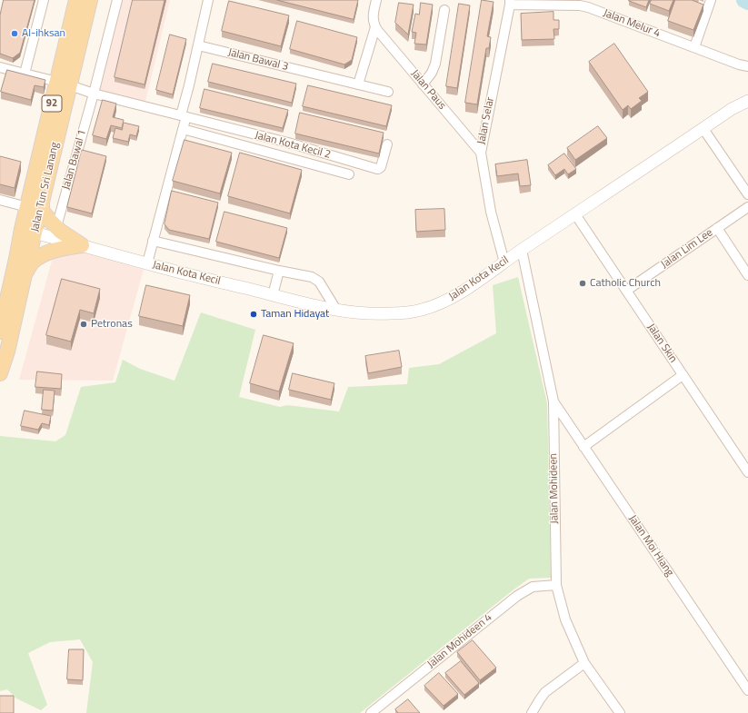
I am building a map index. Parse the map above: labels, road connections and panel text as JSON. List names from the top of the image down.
{
  "streets": {
    "main road": ["92", "Jalan Tun Sri Lanang"],
    "street": [
      "Jalan Melur 4",
      "Jalan Bawal 3",
      "Jalan Paus",
      "Jalan Selar",
      "Jalan Kota Kecil 2",
      "Jalan Bawal 1",
      "Jalan Lim Lee",
      "Jalan Kota Kecil",
      "Jalan Skin",
      "Jalan Mohideen",
      "Jalan Moi Hiang",
      "Jalan Mohideen 4"
    ]
  },
  "crossings": [
    ["Jalan Melur 4", "Jalan Selar"],
    ["Jalan Paus", "Jalan Selar"],
    ["Jalan Selar", "Jalan Kota Kecil"],
    ["Jalan Tun Sri Lanang", "Jalan Kota Kecil"],
    ["Jalan Lim Lee", "Jalan Skin"],
    ["Jalan Kota Kecil", "Jalan Skin"],
    ["Jalan Kota Kecil", "Jalan Mohideen"],
    ["Jalan Mohideen", "Jalan Moi Hiang"],
    ["Jalan Mohideen", "Jalan Mohideen 4"]
  ],
  "places": [
    "Al-ihksan",
    "Catholic Church",
    "Taman Hidayat",
    "Petronas"
  ]
}
